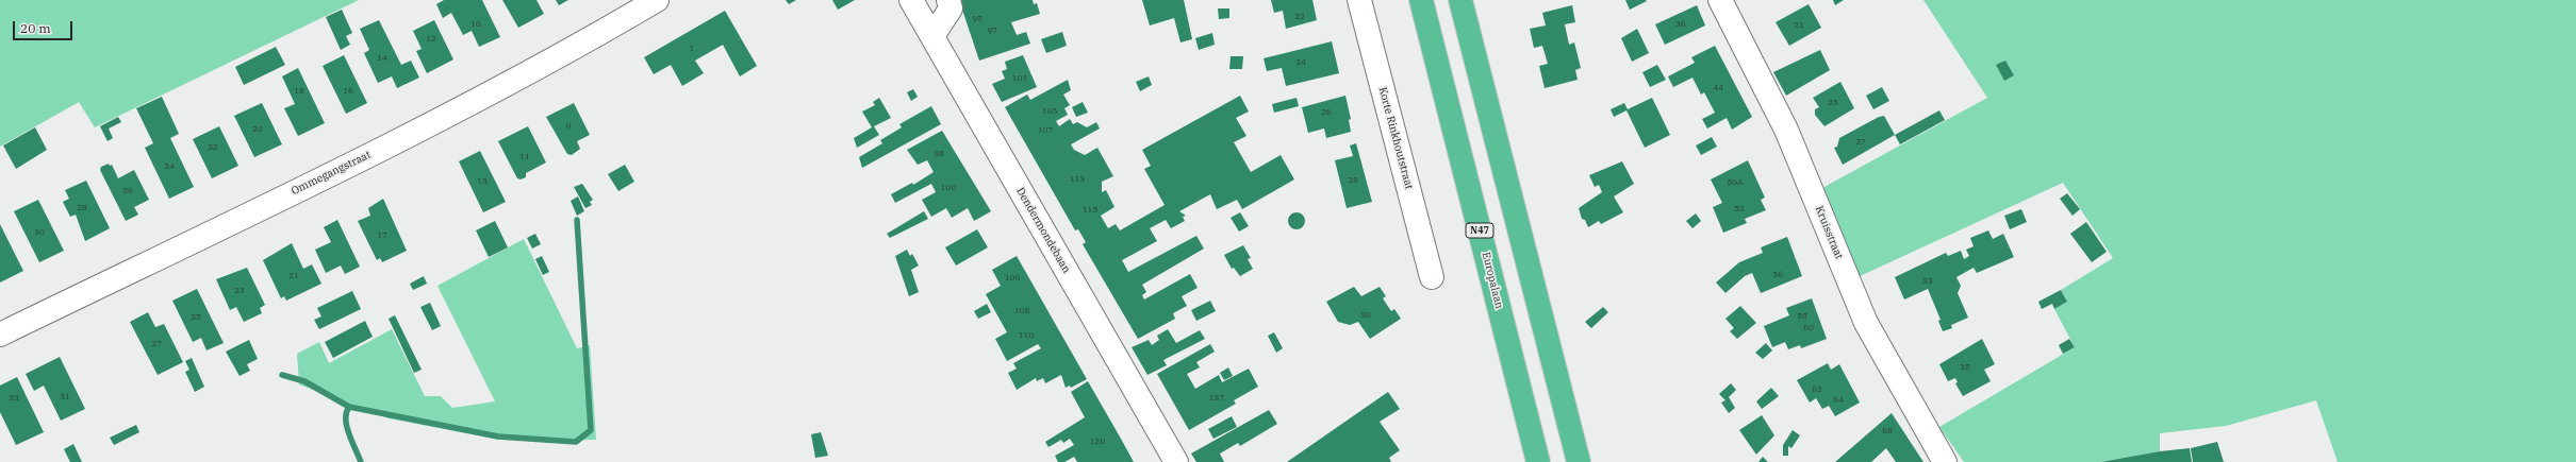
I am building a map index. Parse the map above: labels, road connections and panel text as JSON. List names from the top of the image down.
{
  "streets": {
    "highway": ["N47", "Europalaan"],
    "street": [
      "Korte Rinkhoutstraat",
      "Ommegangstraat",
      "Dendermondebaan",
      "Kruisstraat"
    ]
  },
  "house_numbers": [
    "22",
    "95",
    "10",
    "36",
    "21",
    "97",
    "12",
    "1",
    "14",
    "24",
    "101",
    "44",
    "18",
    "16",
    "25",
    "105",
    "26",
    "9",
    "20",
    "107",
    "27",
    "22",
    "98",
    "11",
    "24",
    "113",
    "28",
    "13",
    "50A",
    "100",
    "26",
    "28",
    "52",
    "115",
    "30",
    "17",
    "56",
    "21",
    "106",
    "33",
    "23",
    "108",
    "30",
    "58",
    "25",
    "60",
    "110",
    "27",
    "35",
    "62",
    "31",
    "33",
    "137",
    "64",
    "68",
    "120"
  ],
  "scale_bar": "20 m"
}
